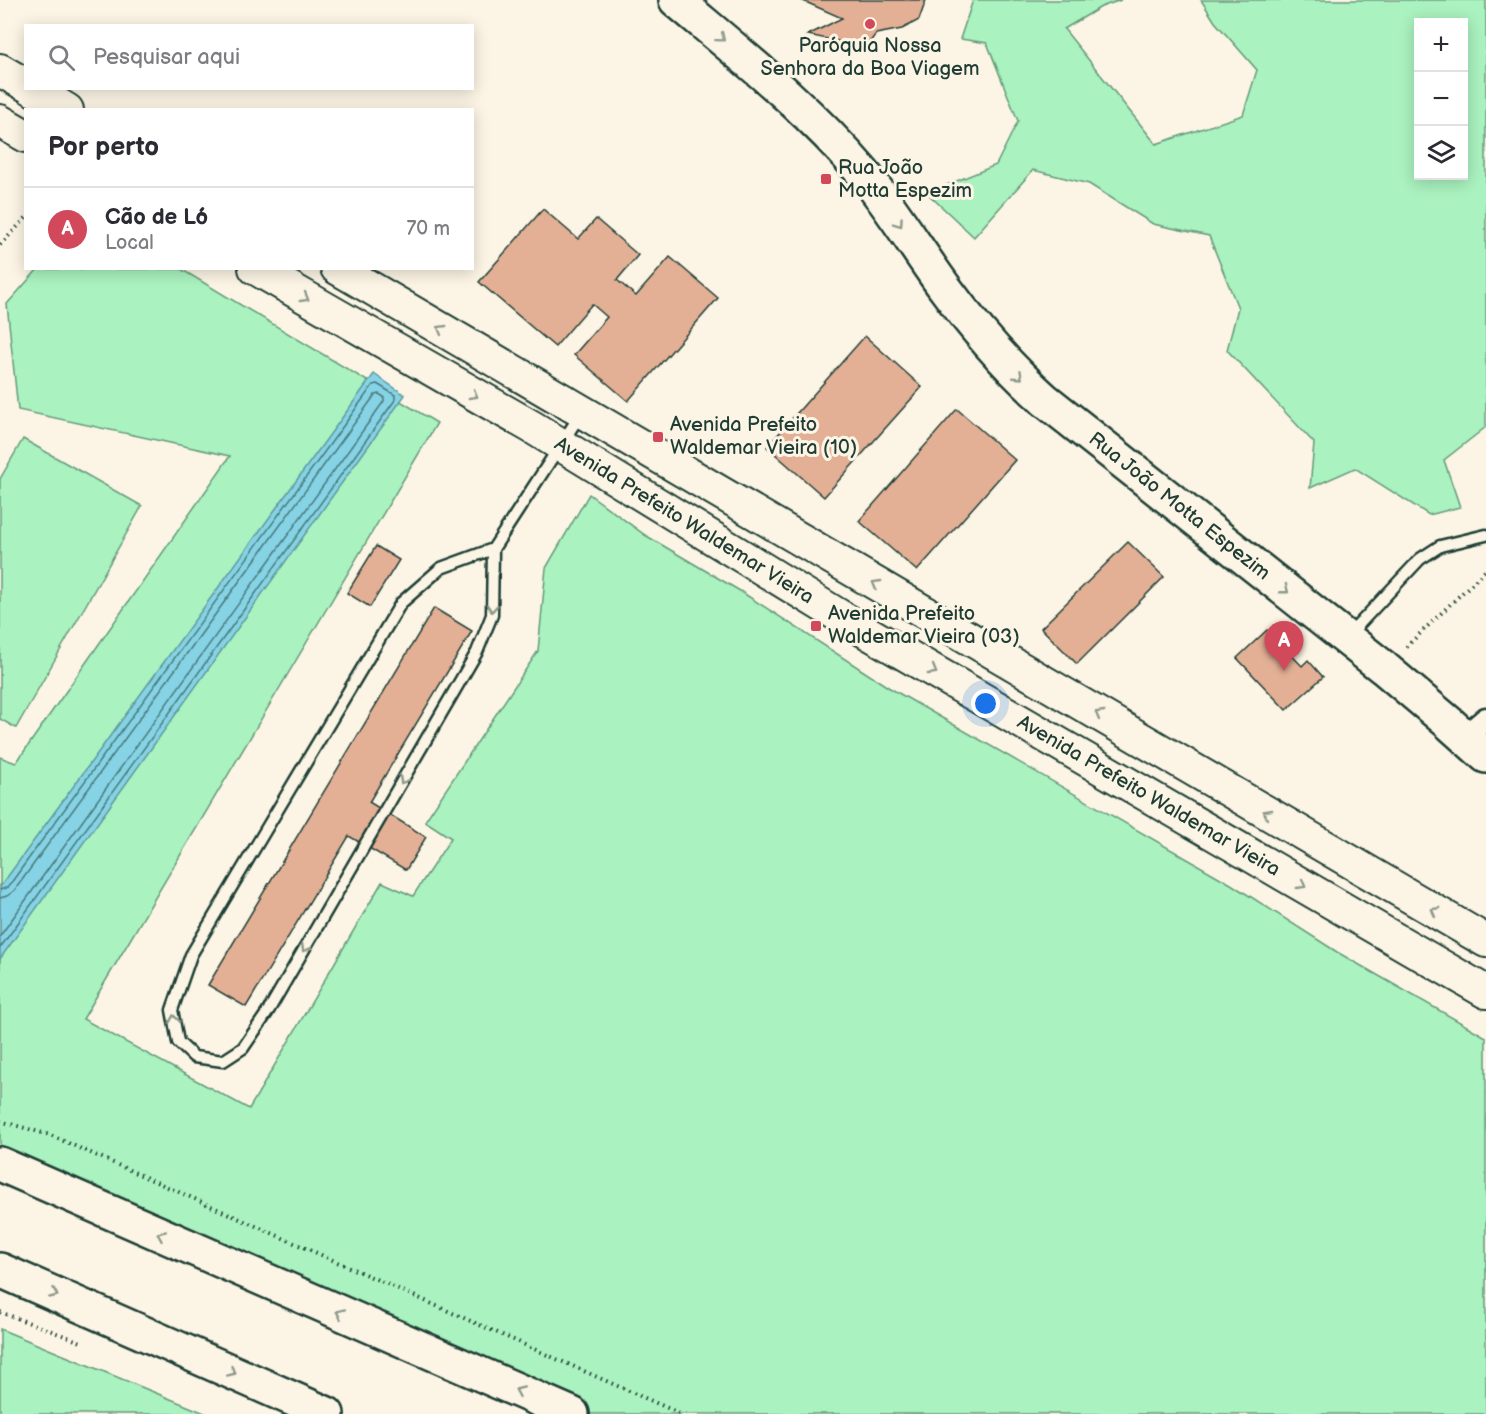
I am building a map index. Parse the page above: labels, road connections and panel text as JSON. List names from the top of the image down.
{
  "streets": {
    "main road": ["Rua João Motta Espezim", "Avenida Prefeito Waldemar Vieira"]
  },
  "one_way": ["Rua João Motta Espezim"],
  "places": {
    "other": ["Paróquia Nossa Senhora da Boa Viagem"],
    "transit": ["Rua João Motta Espezim", "Avenida Prefeito Waldemar Vieira (10)", "Avenida Prefeito Waldemar Vieira (03)"]
  },
  "page": {
    "map_buttons": ["+", "−"],
    "search": "Pesquisar aqui",
    "heading": "Por perto",
    "list": [
      {
        "mark": "A",
        "name": "Cão de Ló",
        "note": "Local",
        "value": "70 m"
      }
    ],
    "pins": "A"
  }
}
